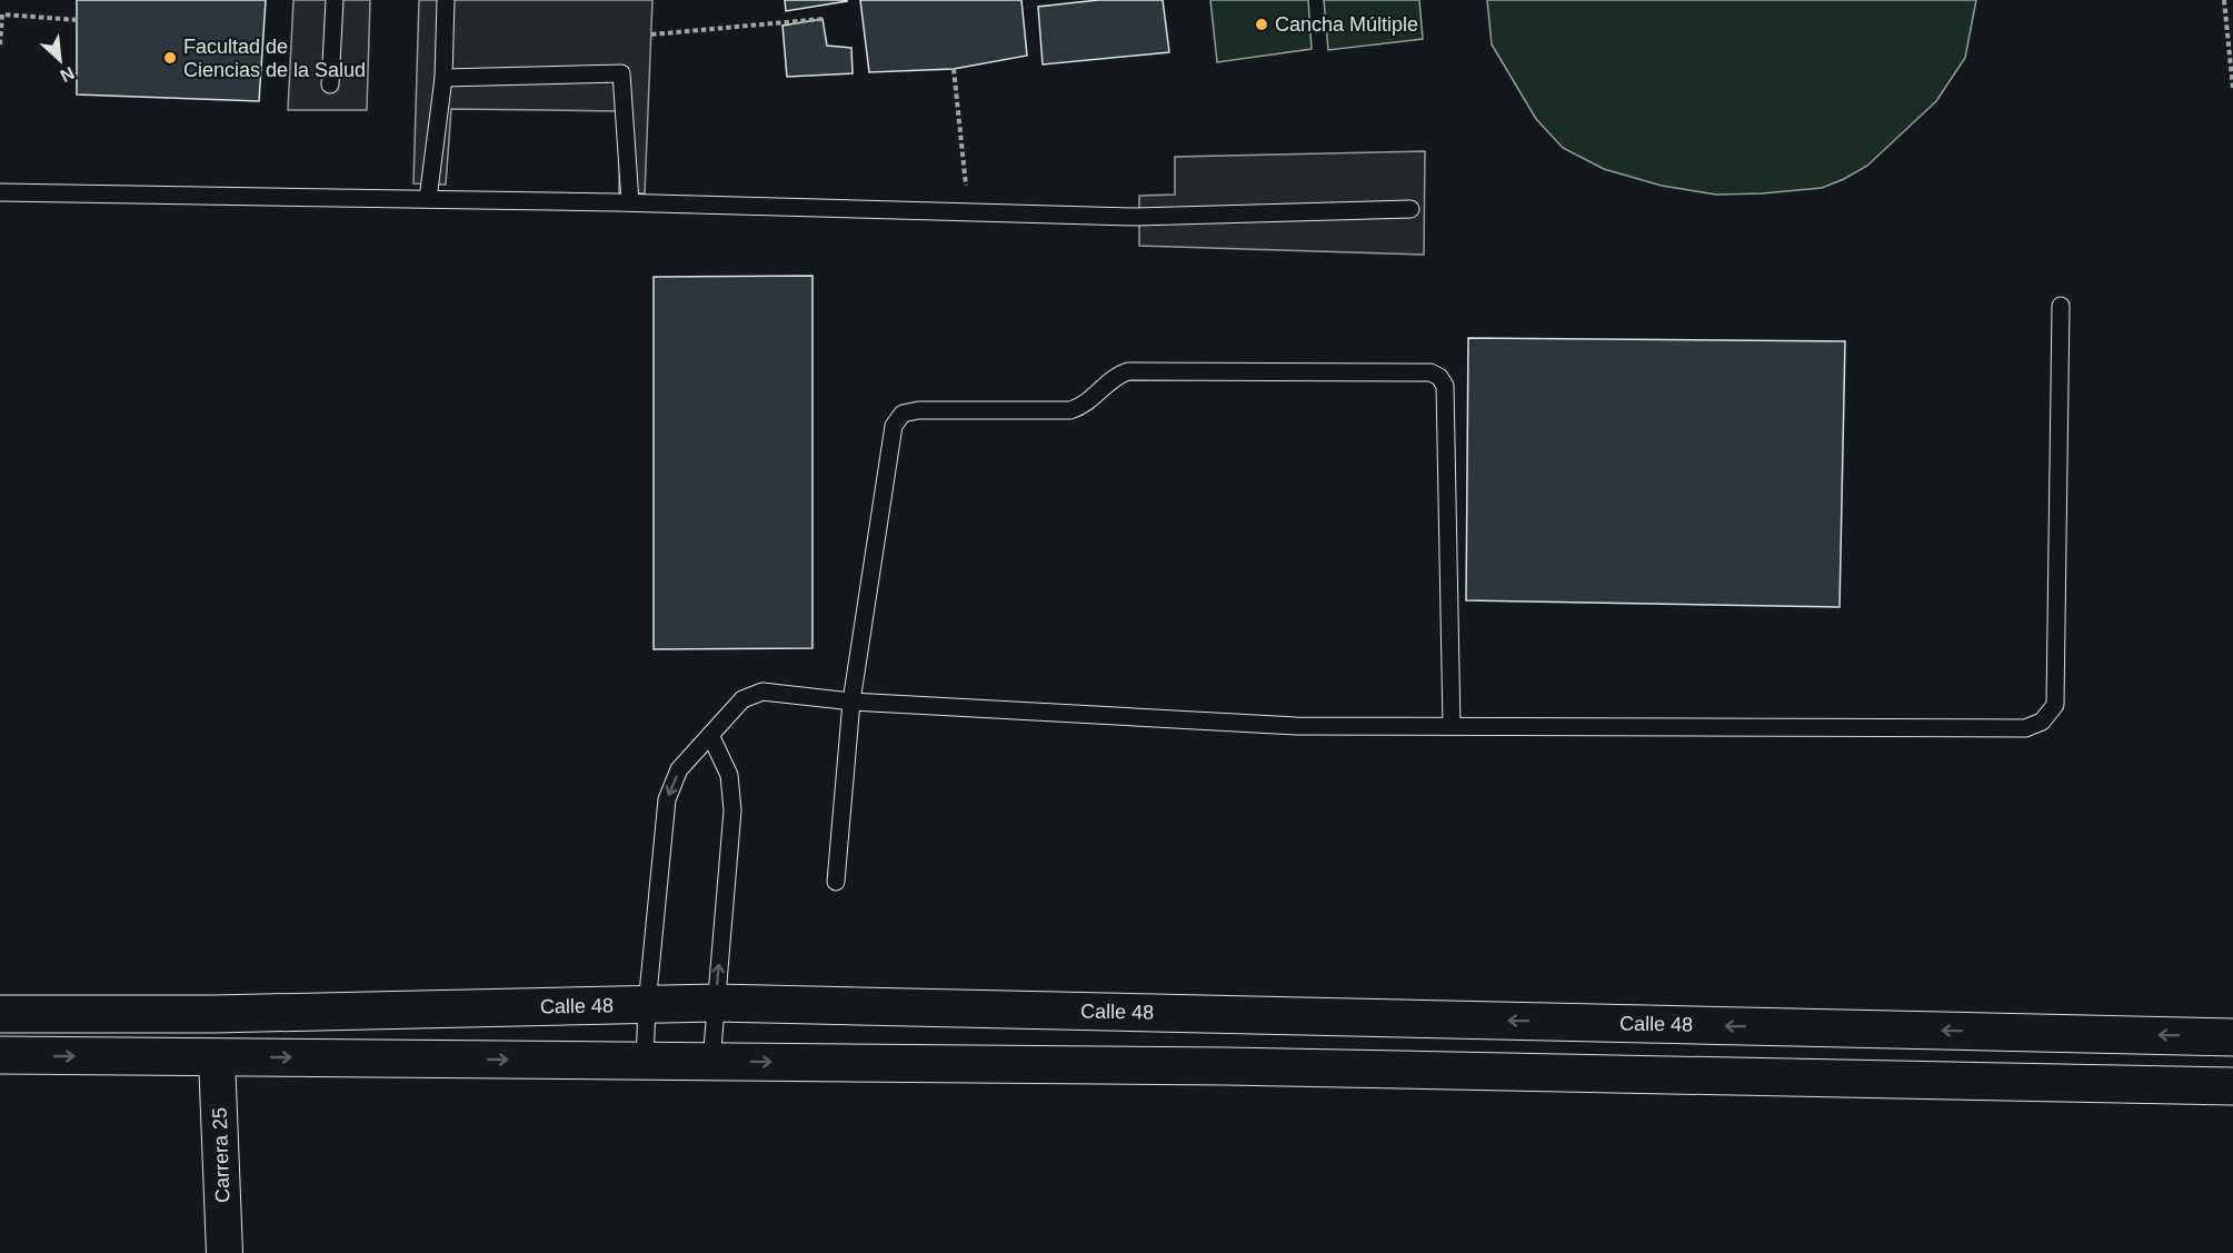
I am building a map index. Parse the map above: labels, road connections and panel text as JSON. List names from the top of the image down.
{
  "streets": {
    "main road": ["Calle 48"],
    "street": ["Carrera 25"]
  },
  "places": ["Cancha Múltiple", "Facultad de Ciencias de la Salud"],
  "north": "bottom right"
}
